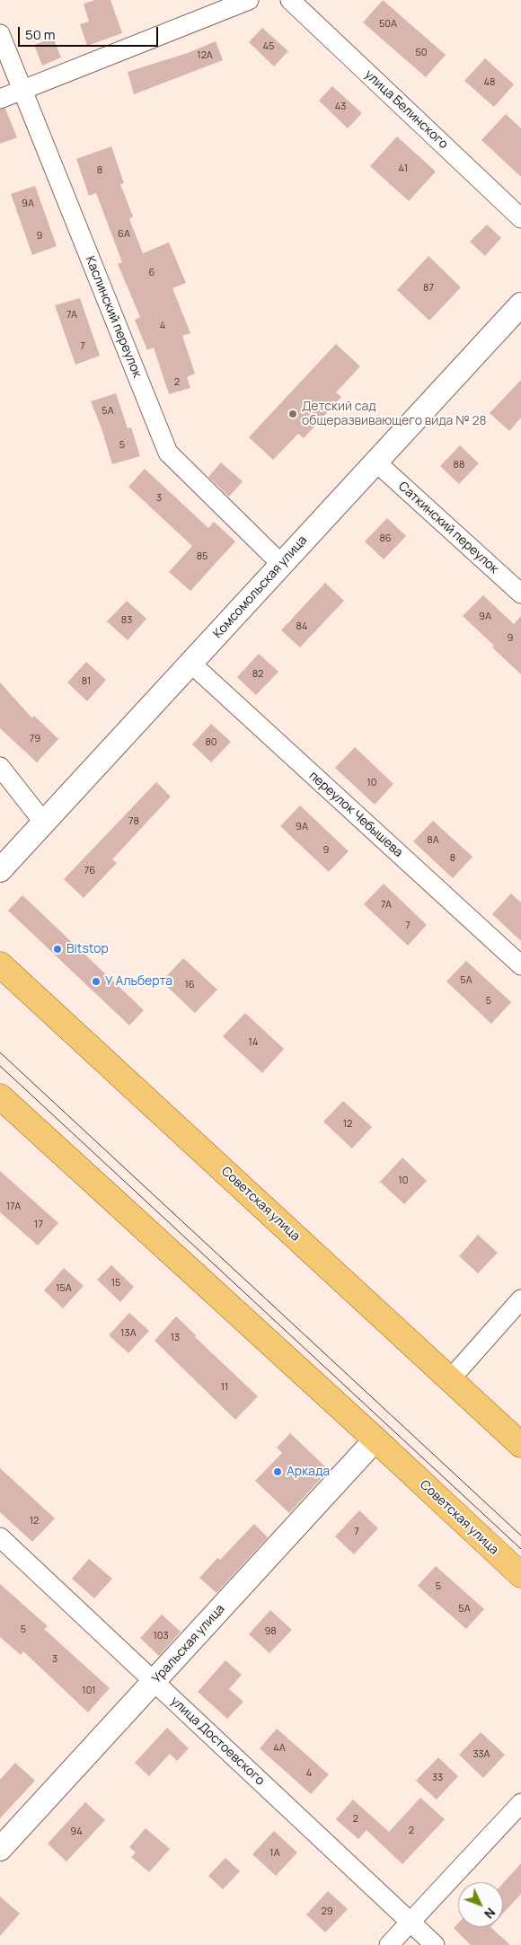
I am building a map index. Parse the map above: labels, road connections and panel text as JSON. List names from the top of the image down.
{
  "streets": {
    "main road": ["Советская улица"],
    "street": [
      "улица Белинского",
      "Каслинский переулок",
      "Саткинский переулок",
      "Комсомольская улица",
      "переулок Чебышева",
      "Уральская улица",
      "улица Достоевского"
    ]
  },
  "crossings": [
    ["Каслинский переулок", "Комсомольская улица"],
    ["Саткинский переулок", "Комсомольская улица"],
    ["Комсомольская улица", "переулок Чебышева"],
    ["Советская улица", "Уральская улица"],
    ["Уральская улица", "улица Достоевского"]
  ],
  "places": [
    "Детский сад общеразвивающего вида № 28",
    "Bitstop",
    "У Альберта",
    "Аркада"
  ],
  "house_numbers": [
    "50А",
    "45",
    "50",
    "12А",
    "48",
    "43",
    "41",
    "8",
    "9А",
    "6А",
    "9",
    "6",
    "87",
    "7А",
    "4",
    "7",
    "2",
    "5А",
    "5",
    "88",
    "3",
    "86",
    "85",
    "9А",
    "83",
    "84",
    "9",
    "82",
    "81",
    "79",
    "80",
    "10",
    "78",
    "9А",
    "8А",
    "9",
    "8",
    "76",
    "7А",
    "7",
    "5А",
    "16",
    "5",
    "14",
    "12",
    "10",
    "17А",
    "17",
    "15",
    "15А",
    "13А",
    "13",
    "11",
    "12",
    "7",
    "5",
    "5А",
    "5",
    "98",
    "103",
    "3",
    "101",
    "4А",
    "33А",
    "4",
    "33",
    "2",
    "2",
    "94",
    "1А",
    "29"
  ],
  "scale_bar": "50 m",
  "north": "bottom right"
}
